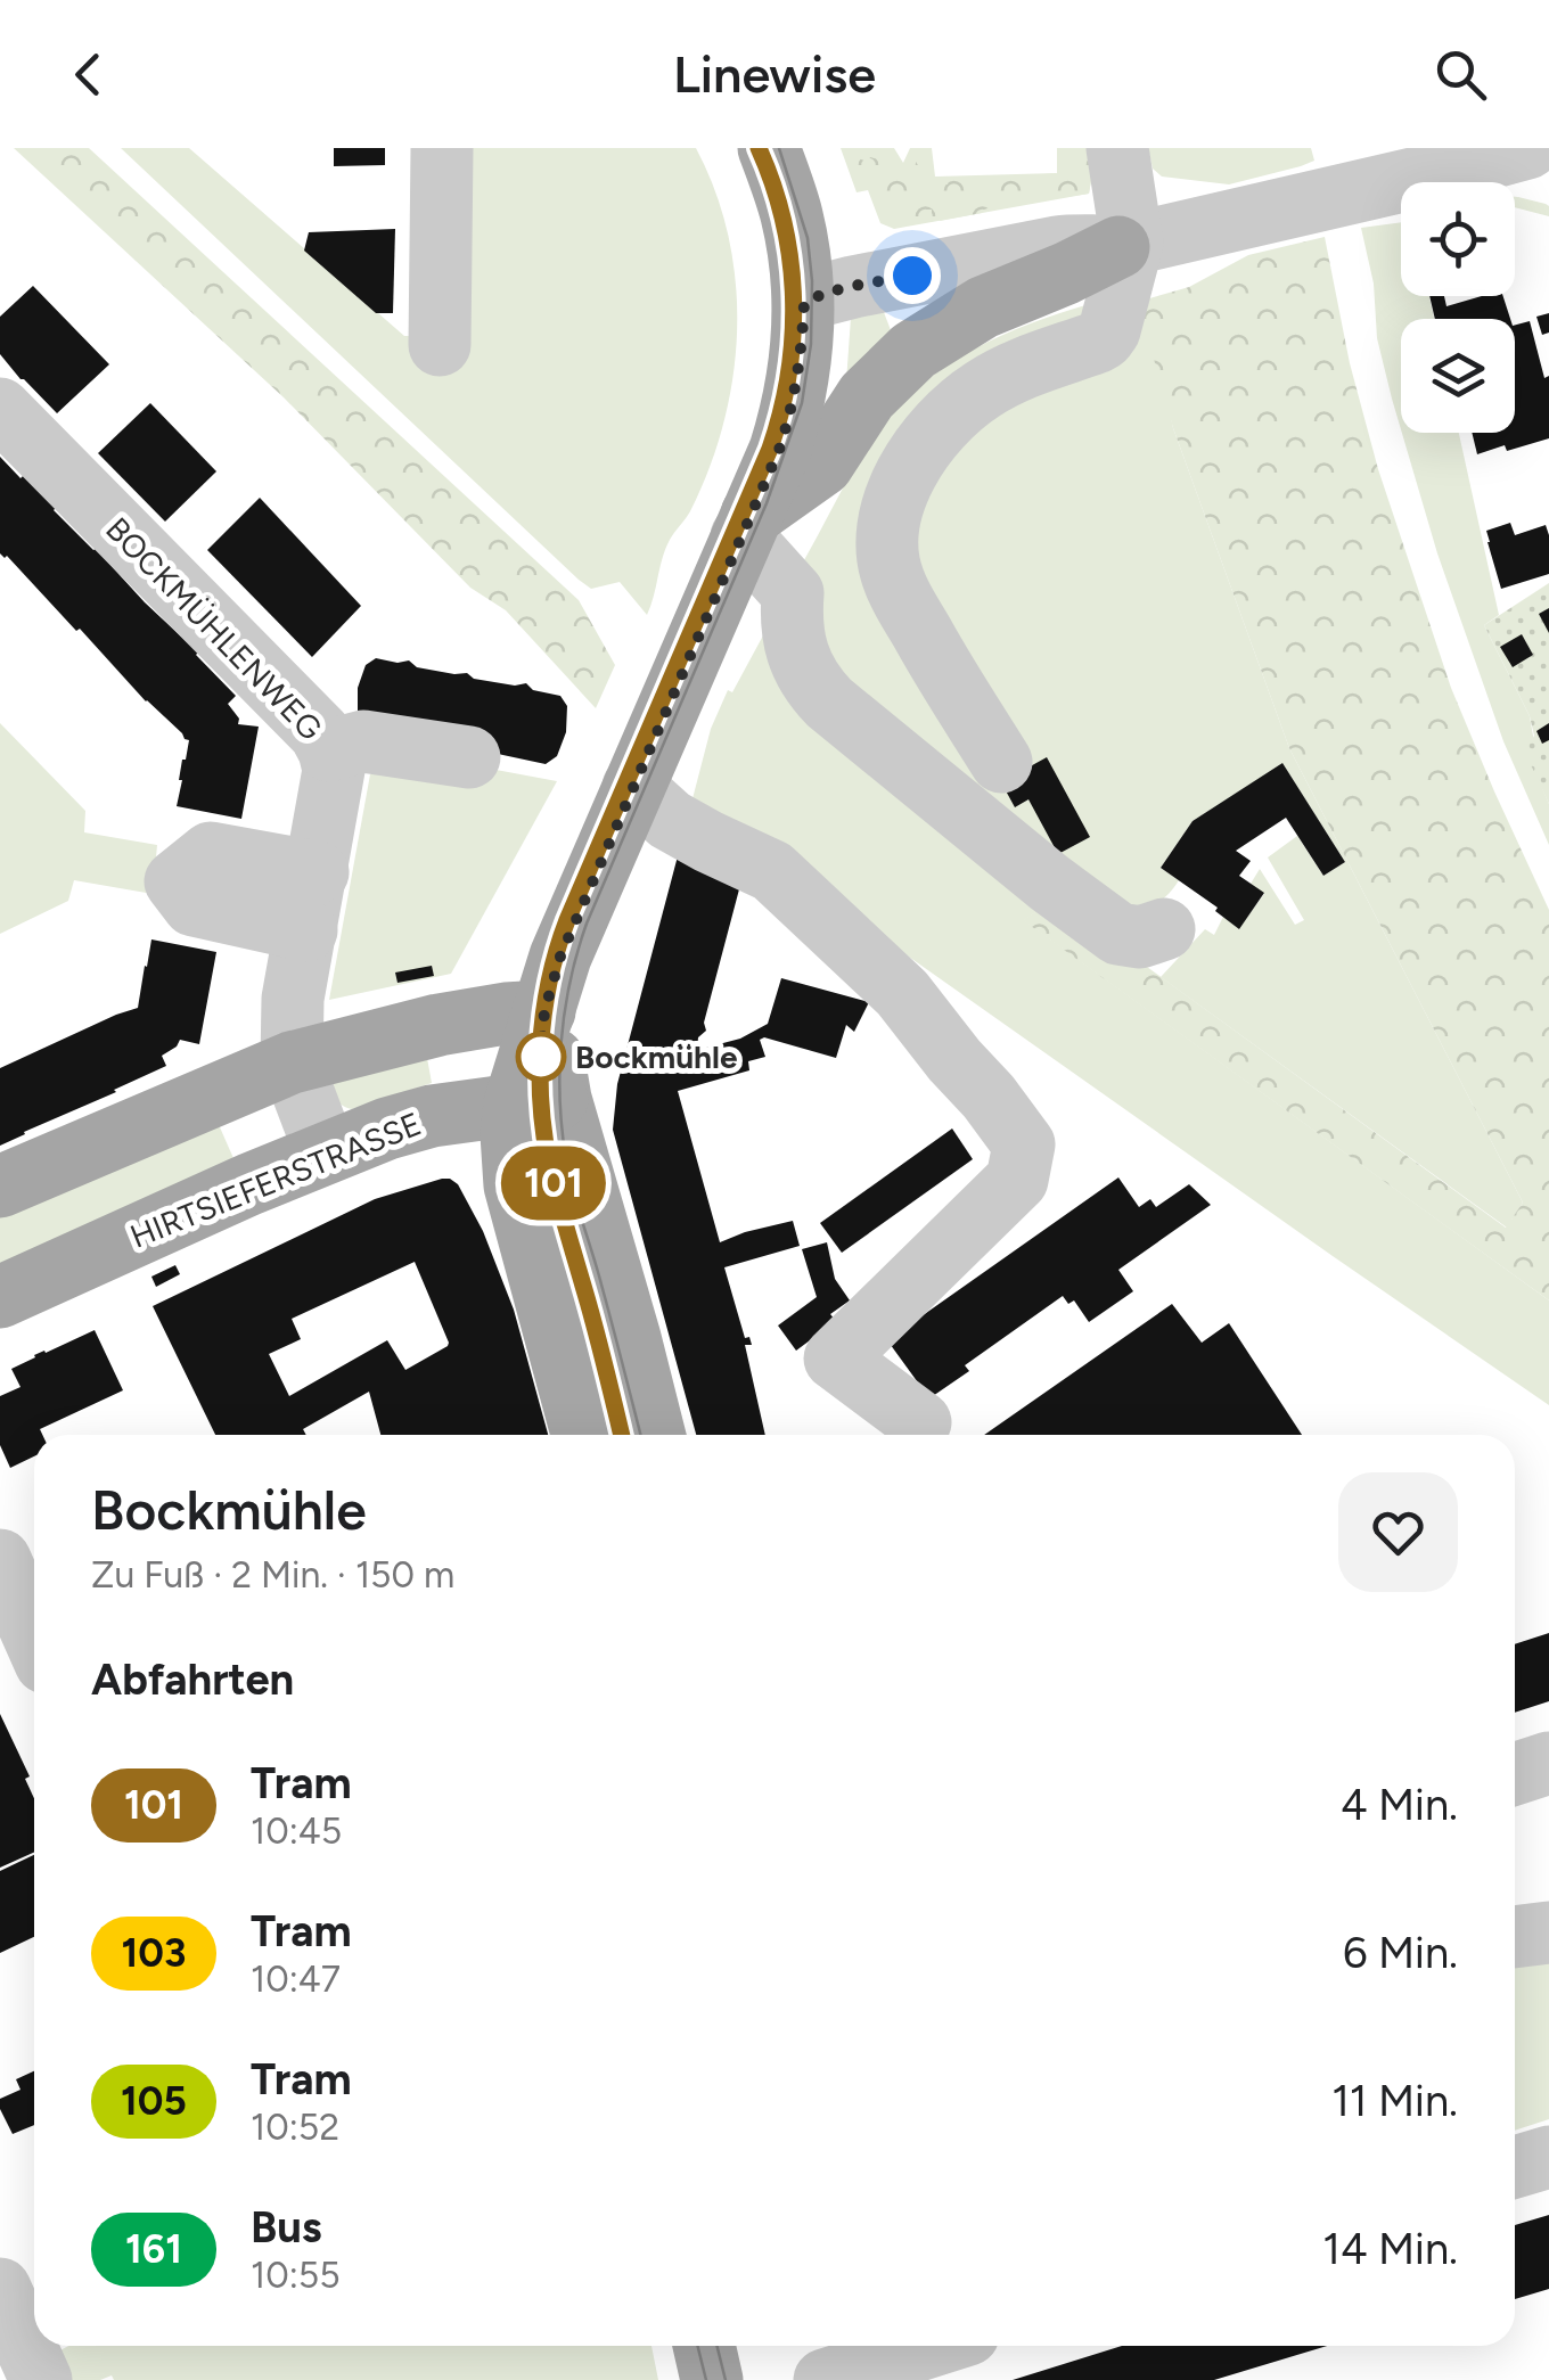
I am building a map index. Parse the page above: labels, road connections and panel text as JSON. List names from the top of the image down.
{
  "streets": {
    "main road": ["HIRTSIEFERSTRASSE"],
    "street": ["BOCKMÜHLENWEG"]
  },
  "crossings": [
    ["BOCKMÜHLENWEG", "HIRTSIEFERSTRASSE"]
  ],
  "places": ["Bockmühle"],
  "lines": ["tram line 101"],
  "page": {
    "header": "Linewise",
    "on_map": "101",
    "heading": [
      ["Bockmühle", "Zu Fuß · 2 Min. · 150 m"],
      "Abfahrten"
    ],
    "list": [
      {
        "mark": "101",
        "name": "Tram",
        "note": "10:45",
        "value": "4 Min."
      },
      {
        "mark": "103",
        "name": "Tram",
        "note": "10:47",
        "value": "6 Min."
      },
      {
        "mark": "105",
        "name": "Tram",
        "note": "10:52",
        "value": "11 Min."
      },
      {
        "mark": "161",
        "name": "Bus",
        "note": "10:55",
        "value": "14 Min."
      }
    ]
  }
}
